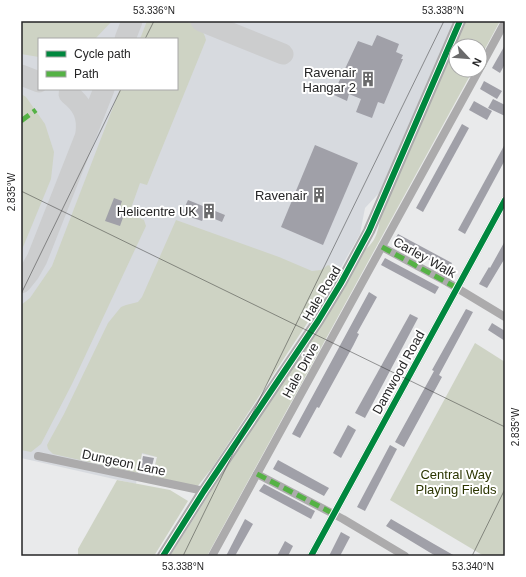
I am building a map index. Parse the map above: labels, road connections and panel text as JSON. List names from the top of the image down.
{
  "streets": {
    "street": [
      "Carley Walk",
      "Hale Road",
      "Hale Drive",
      "Damwood Road",
      "Dungeon Lane"
    ]
  },
  "crossings": [
    ["Carley Walk", "Hale Drive"],
    ["Carley Walk", "Damwood Road"],
    ["Hale Road", "Dungeon Lane"]
  ],
  "parks": ["Central Way Playing Fields"],
  "places": {
    "building": ["Ravenair Hangar 2", "Ravenair", "Helicentre UK"]
  },
  "legend": ["Cycle path", "Path"],
  "north": "bottom right",
  "coordinates": [
    "53.336°N",
    "53.338°N",
    "2.835°W",
    "53.340°N"
  ]
}
